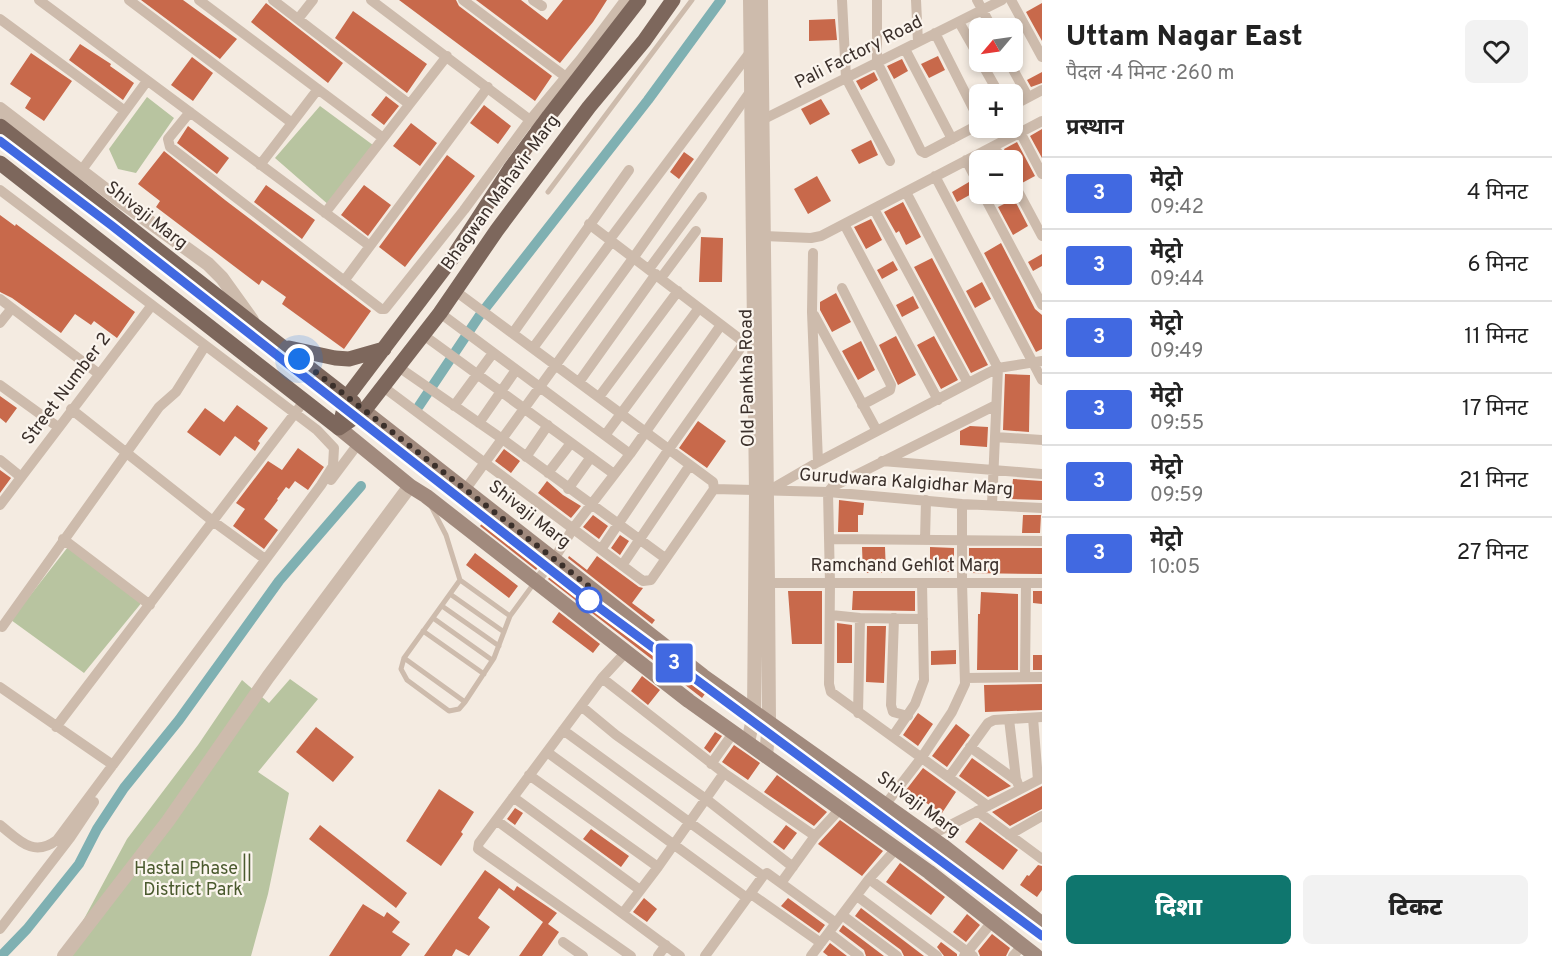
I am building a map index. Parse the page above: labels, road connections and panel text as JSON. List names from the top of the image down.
{
  "streets": {
    "main road": ["Bhagwan Mahavir Marg", "Shivaji Marg"],
    "street": [
      "Pali Factory Road",
      "Old Pankha Road",
      "Street Number 2",
      "Gurudwara Kalgidhar Marg",
      "Ramchand Gehlot Marg"
    ]
  },
  "crossings": [
    ["Pali Factory Road", "Old Pankha Road"],
    ["Bhagwan Mahavir Marg", "Shivaji Marg"],
    ["Shivaji Marg", "Old Pankha Road"],
    ["Old Pankha Road", "Gurudwara Kalgidhar Marg"],
    ["Old Pankha Road", "Ramchand Gehlot Marg"]
  ],
  "parks": ["Hastal Phase || District Park"],
  "lines": ["metro line 3"],
  "north": "bottom left",
  "page": {
    "on_map": "3",
    "heading": [
      ["Uttam Nagar East", "पैदल · 4 मिनट · 260 m"],
      "प्रस्थान"
    ],
    "map_buttons": ["+", "−"],
    "list": [
      {
        "mark": "3",
        "name": "मेट्रो",
        "note": "09:42",
        "value": "4 मिनट"
      },
      {
        "mark": "3",
        "name": "मेट्रो",
        "note": "09:44",
        "value": "6 मिनट"
      },
      {
        "mark": "3",
        "name": "मेट्रो",
        "note": "09:49",
        "value": "11 मिनट"
      },
      {
        "mark": "3",
        "name": "मेट्रो",
        "note": "09:55",
        "value": "17 मिनट"
      },
      {
        "mark": "3",
        "name": "मेट्रो",
        "note": "09:59",
        "value": "21 मिनट"
      },
      {
        "mark": "3",
        "name": "मेट्रो",
        "note": "10:05",
        "value": "27 मिनट"
      }
    ],
    "buttons": ["दिशा", "टिकट"]
  }
}
